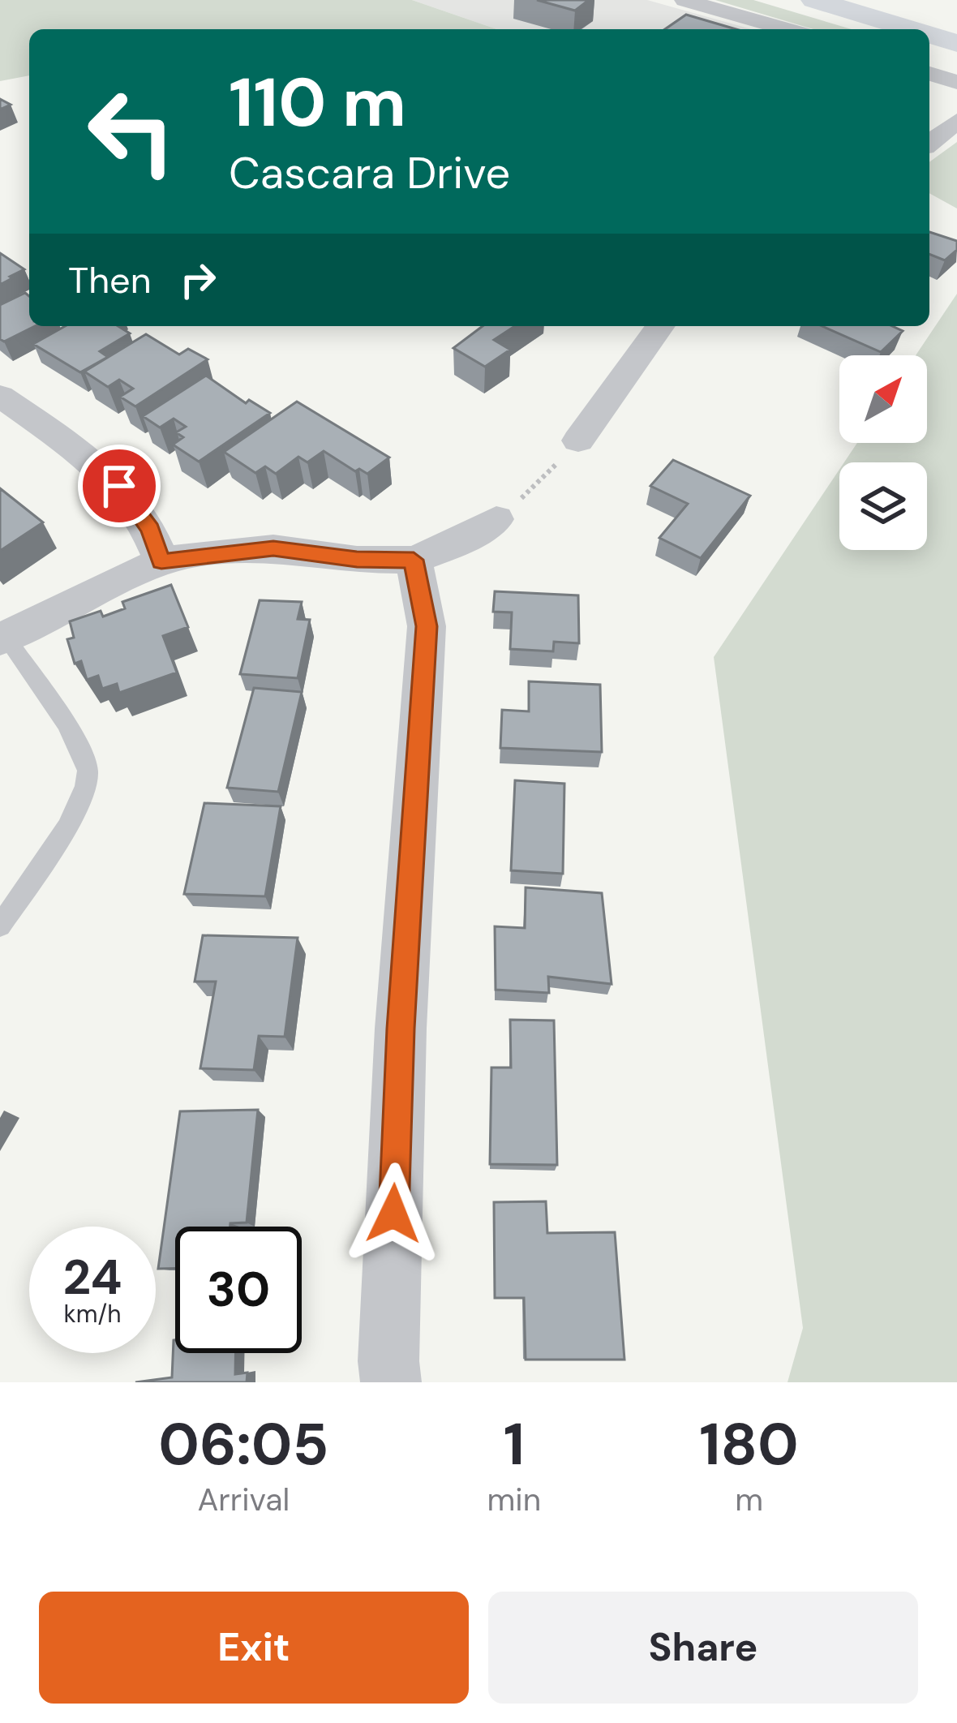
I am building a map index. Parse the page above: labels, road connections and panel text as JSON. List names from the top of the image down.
{
  "north": "top right",
  "page": {
    "turn": ["110 m", "Cascara Drive"],
    "then": "Then",
    "speed": "24 km/h",
    "limit": "30",
    "eta": [
      "06:05",
      "Arrival",
      "1",
      "min",
      "180",
      "m"
    ],
    "buttons": ["Exit", "Share"]
  }
}
